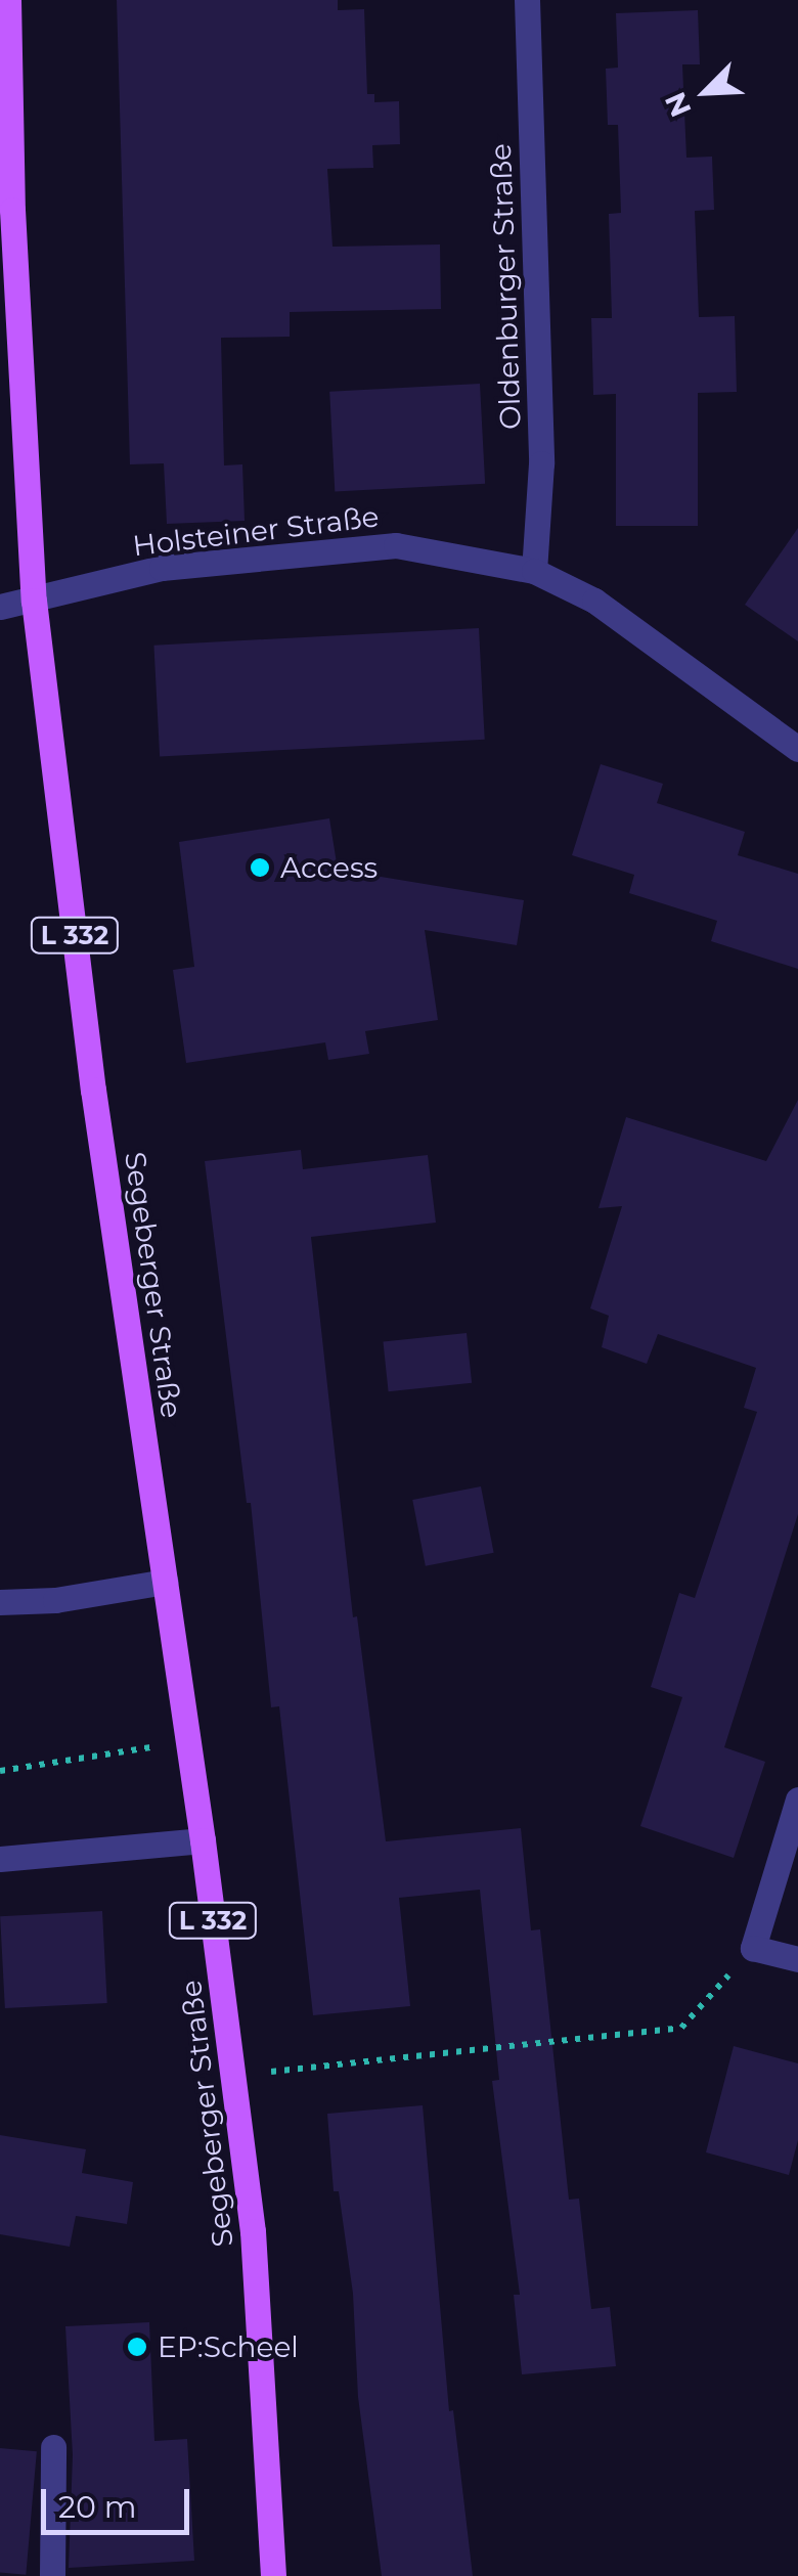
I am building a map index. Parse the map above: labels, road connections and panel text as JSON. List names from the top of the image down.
{
  "streets": {
    "main road": ["L 332", "Segeberger Straße"],
    "street": ["Oldenburger Straße", "Holsteiner Straße"]
  },
  "crossings": [
    ["Oldenburger Straße", "Holsteiner Straße"],
    ["Holsteiner Straße", "Segeberger Straße"]
  ],
  "places": ["Access", "EP:Scheel"],
  "scale_bar": "20 m",
  "north": "bottom left"
}
